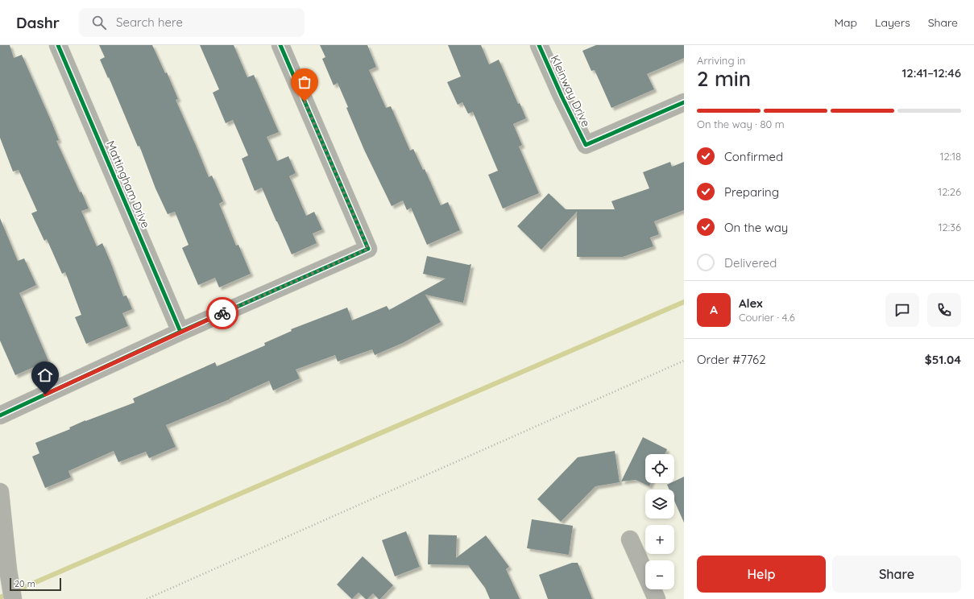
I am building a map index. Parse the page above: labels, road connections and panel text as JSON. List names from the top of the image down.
{
  "streets": {
    "street": ["Kleinway Drive", "Mattingham Drive"]
  },
  "scale_bar": "20 m",
  "page": {
    "header": "Dashr",
    "search": "Search here",
    "nav": ["Map", "Layers", "Share"],
    "heading": ["2 min", "Arriving in", "12:41–12:46"],
    "panel": [
      "Alex",
      "Courier · 4.6",
      "Order #7762",
      "$51.04"
    ],
    "bar": "On the way · 80 m",
    "list": [
      ["Confirmed", "12:18"],
      ["Preparing", "12:26"],
      ["On the way", "12:36"],
      "Delivered"
    ],
    "round": "A",
    "map_buttons": ["+", "−"],
    "buttons": ["Help", "Share"],
    "scale": "20 m"
  }
}
